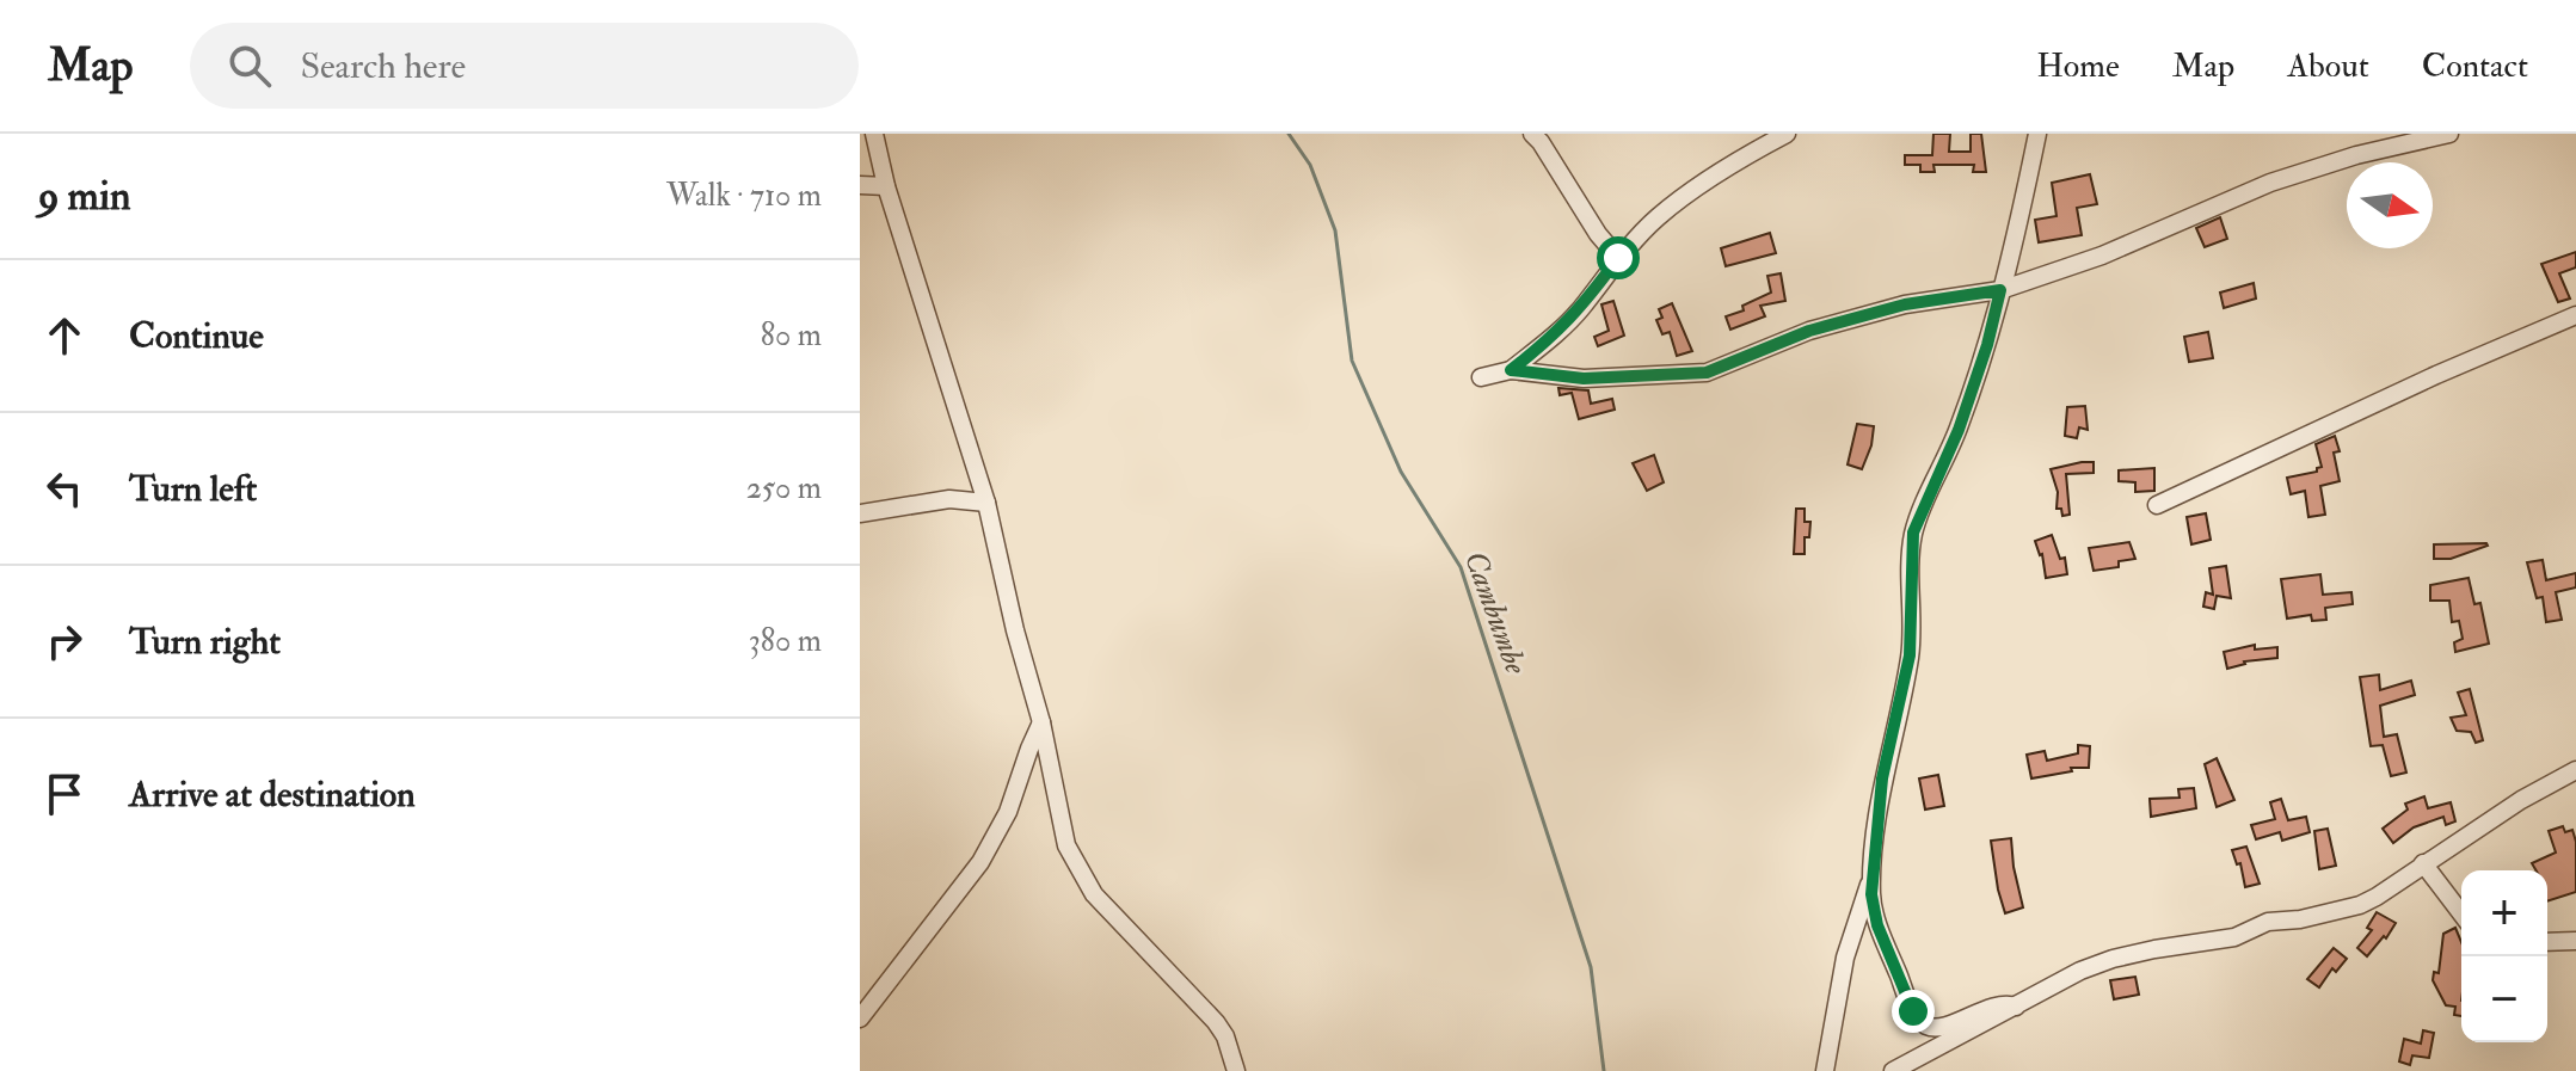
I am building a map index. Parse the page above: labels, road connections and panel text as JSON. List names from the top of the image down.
{
  "water": ["Cambumbe"],
  "north": "right",
  "page": {
    "header": "Map",
    "search": "Search here",
    "nav": [
      "Home",
      "Map",
      "About",
      "Contact"
    ],
    "heading": ["9 min", "Walk · 710 m"],
    "list": [
      ["Continue", "80 m"],
      ["Turn left", "250 m"],
      ["Turn right", "380 m"],
      "Arrive at destination"
    ],
    "map_buttons": ["+", "−"]
  }
}
